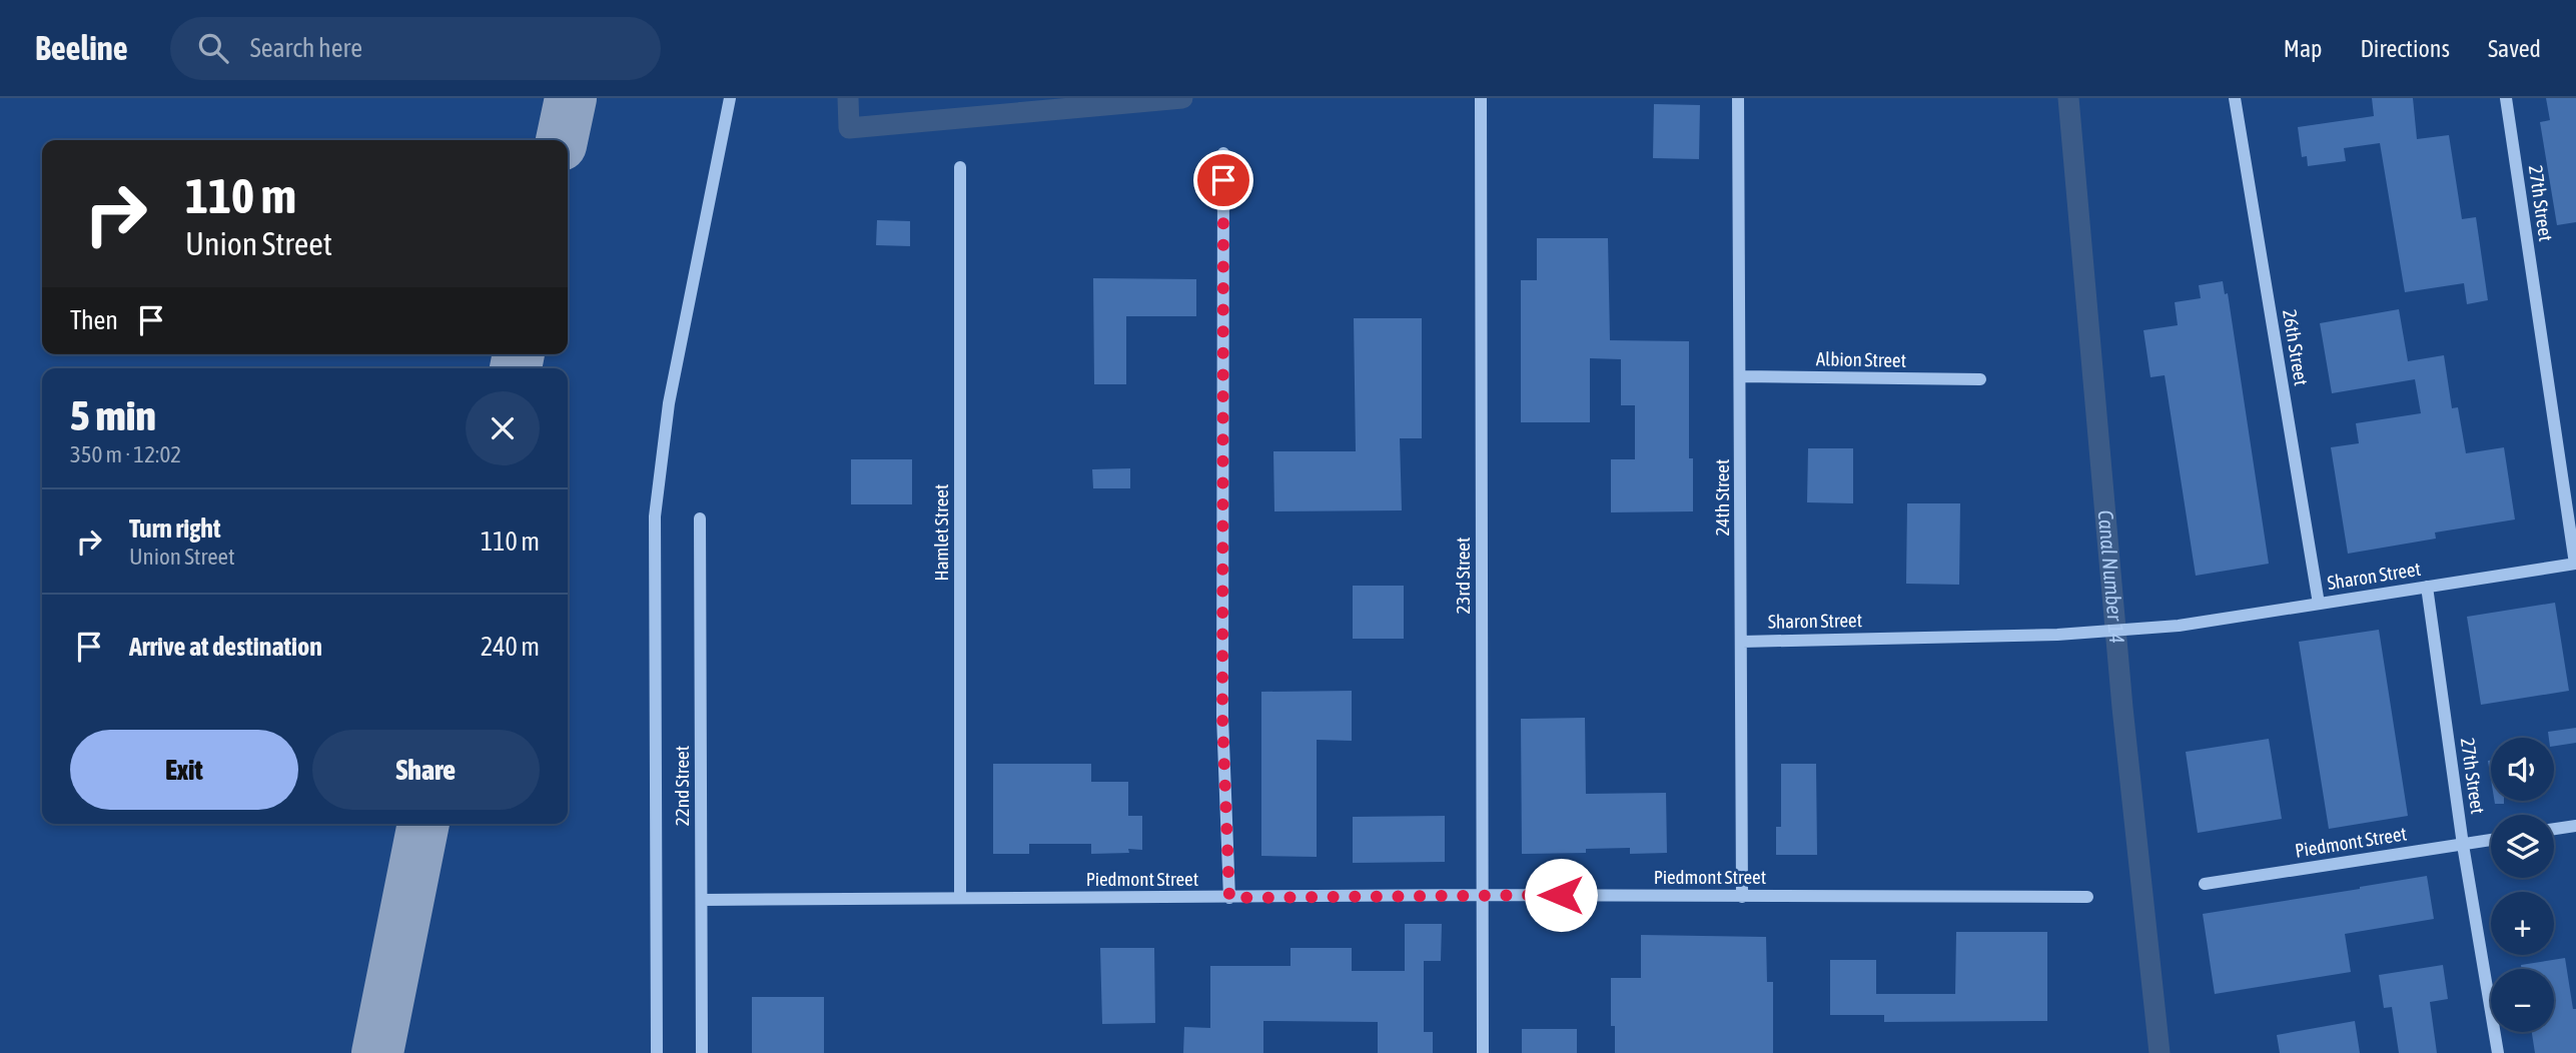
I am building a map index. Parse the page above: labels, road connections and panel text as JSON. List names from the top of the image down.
{
  "streets": {
    "street": [
      "27th Street",
      "26th Street",
      "Albion Street",
      "24th Street",
      "Hamlet Street",
      "23rd Street",
      "Sharon Street",
      "22nd Street",
      "Piedmont Street"
    ]
  },
  "crossings": [
    ["27th Street", "Sharon Street"],
    ["27th Street", "Piedmont Street"],
    ["26th Street", "Sharon Street"],
    ["Albion Street", "24th Street"],
    ["24th Street", "Sharon Street"],
    ["24th Street", "Piedmont Street"],
    ["Hamlet Street", "Piedmont Street"],
    ["23rd Street", "Piedmont Street"],
    ["22nd Street", "Piedmont Street"]
  ],
  "water": ["Canal Number 14"],
  "page": {
    "header": "Beeline",
    "search": "Search here",
    "nav": ["Map", "Directions", "Saved"],
    "turn": ["110 m", "Union Street"],
    "then": "Then",
    "heading": ["5 min", "350 m · 12:02"],
    "list": [
      {
        "name": "Turn right",
        "note": "Union Street",
        "value": "110 m"
      },
      {
        "name": "Arrive at destination",
        "value": "240 m"
      }
    ],
    "buttons": ["Exit", "Share"],
    "map_buttons": ["+", "−"]
  }
}
